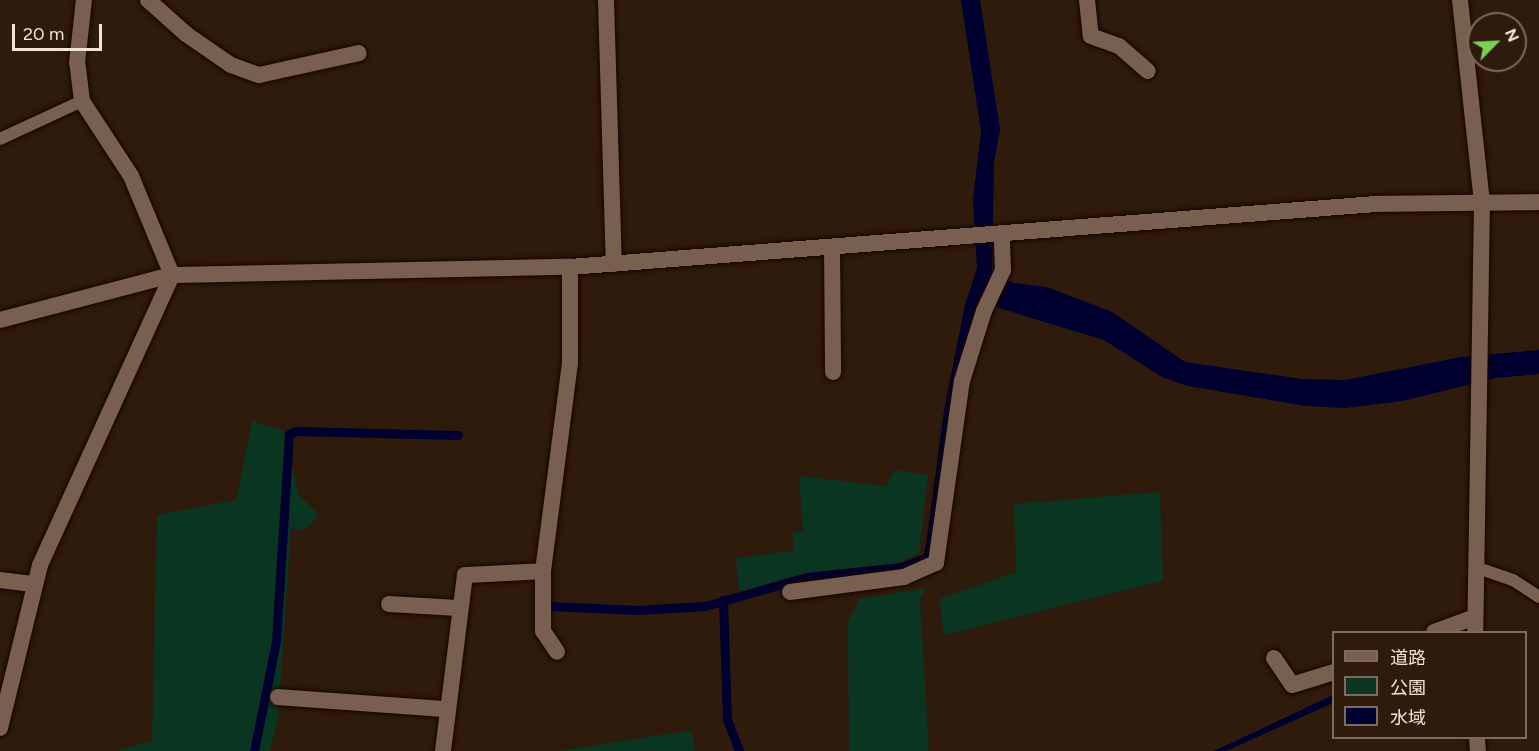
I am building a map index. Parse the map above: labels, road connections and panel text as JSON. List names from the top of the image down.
{
  "legend": ["道路", "公園", "水域"],
  "scale_bar": "20 m",
  "north": "top right"
}
